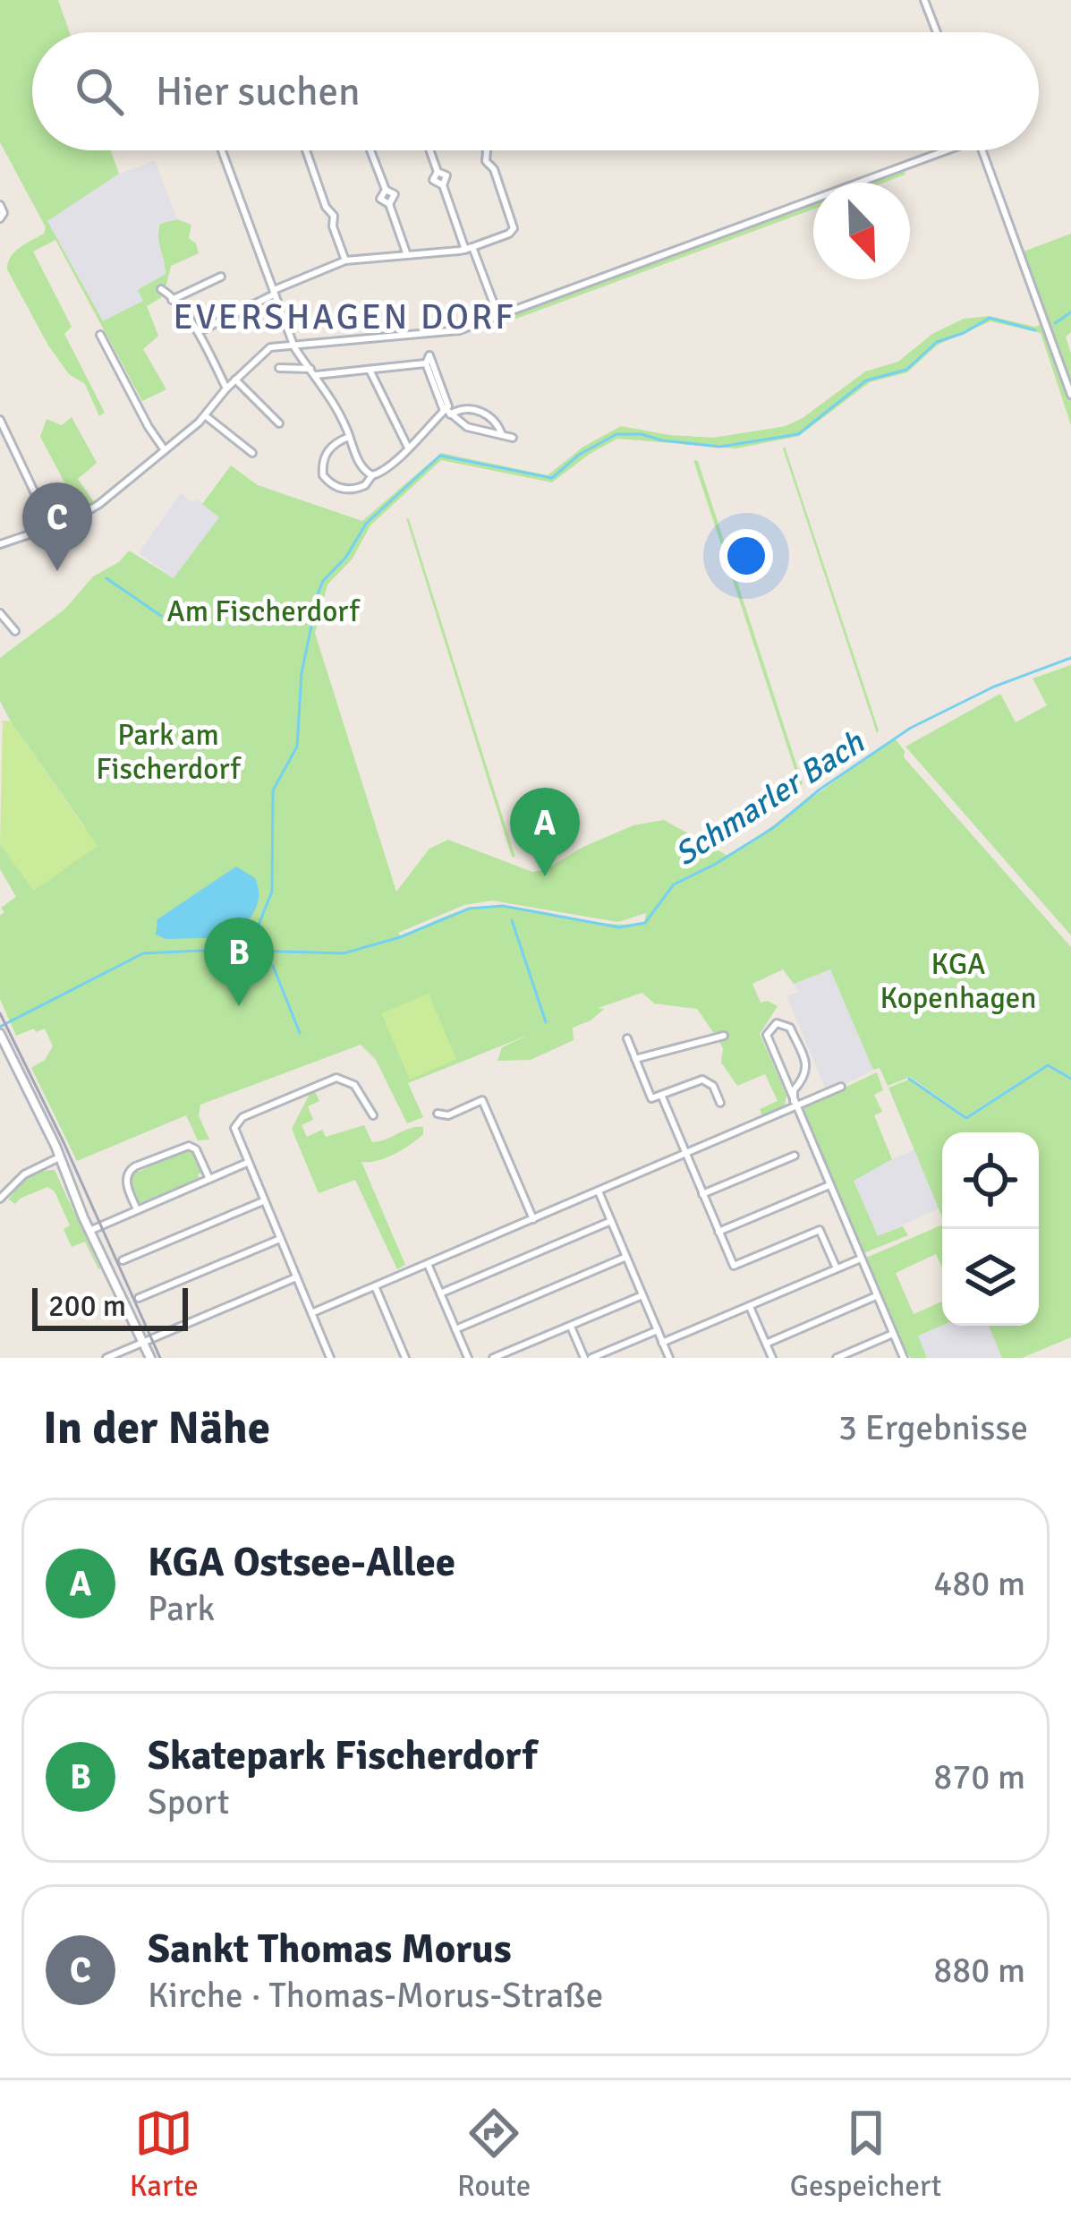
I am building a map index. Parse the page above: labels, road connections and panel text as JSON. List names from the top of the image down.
{
  "districts": ["EVERSHAGEN DORF"],
  "water": ["Schmarler Bach"],
  "parks": ["Am Fischerdorf", "Park am Fischerdorf", "KGA Kopenhagen"],
  "scale_bar": "200 m",
  "north": "bottom right",
  "page": {
    "search": "Hier suchen",
    "pins": ["C", "A", "B"],
    "scale": "200 m",
    "heading": ["In der Nähe", "3 Ergebnisse"],
    "list": [
      {
        "mark": "A",
        "name": "KGA Ostsee-Allee",
        "note": "Park",
        "value": "480 m"
      },
      {
        "mark": "B",
        "name": "Skatepark Fischerdorf",
        "note": "Sport",
        "value": "870 m"
      },
      {
        "mark": "C",
        "name": "Sankt Thomas Morus",
        "note": "Kirche · Thomas-Morus-Straße",
        "value": "880 m"
      }
    ],
    "nav": ["Karte", "Route", "Gespeichert"]
  }
}
